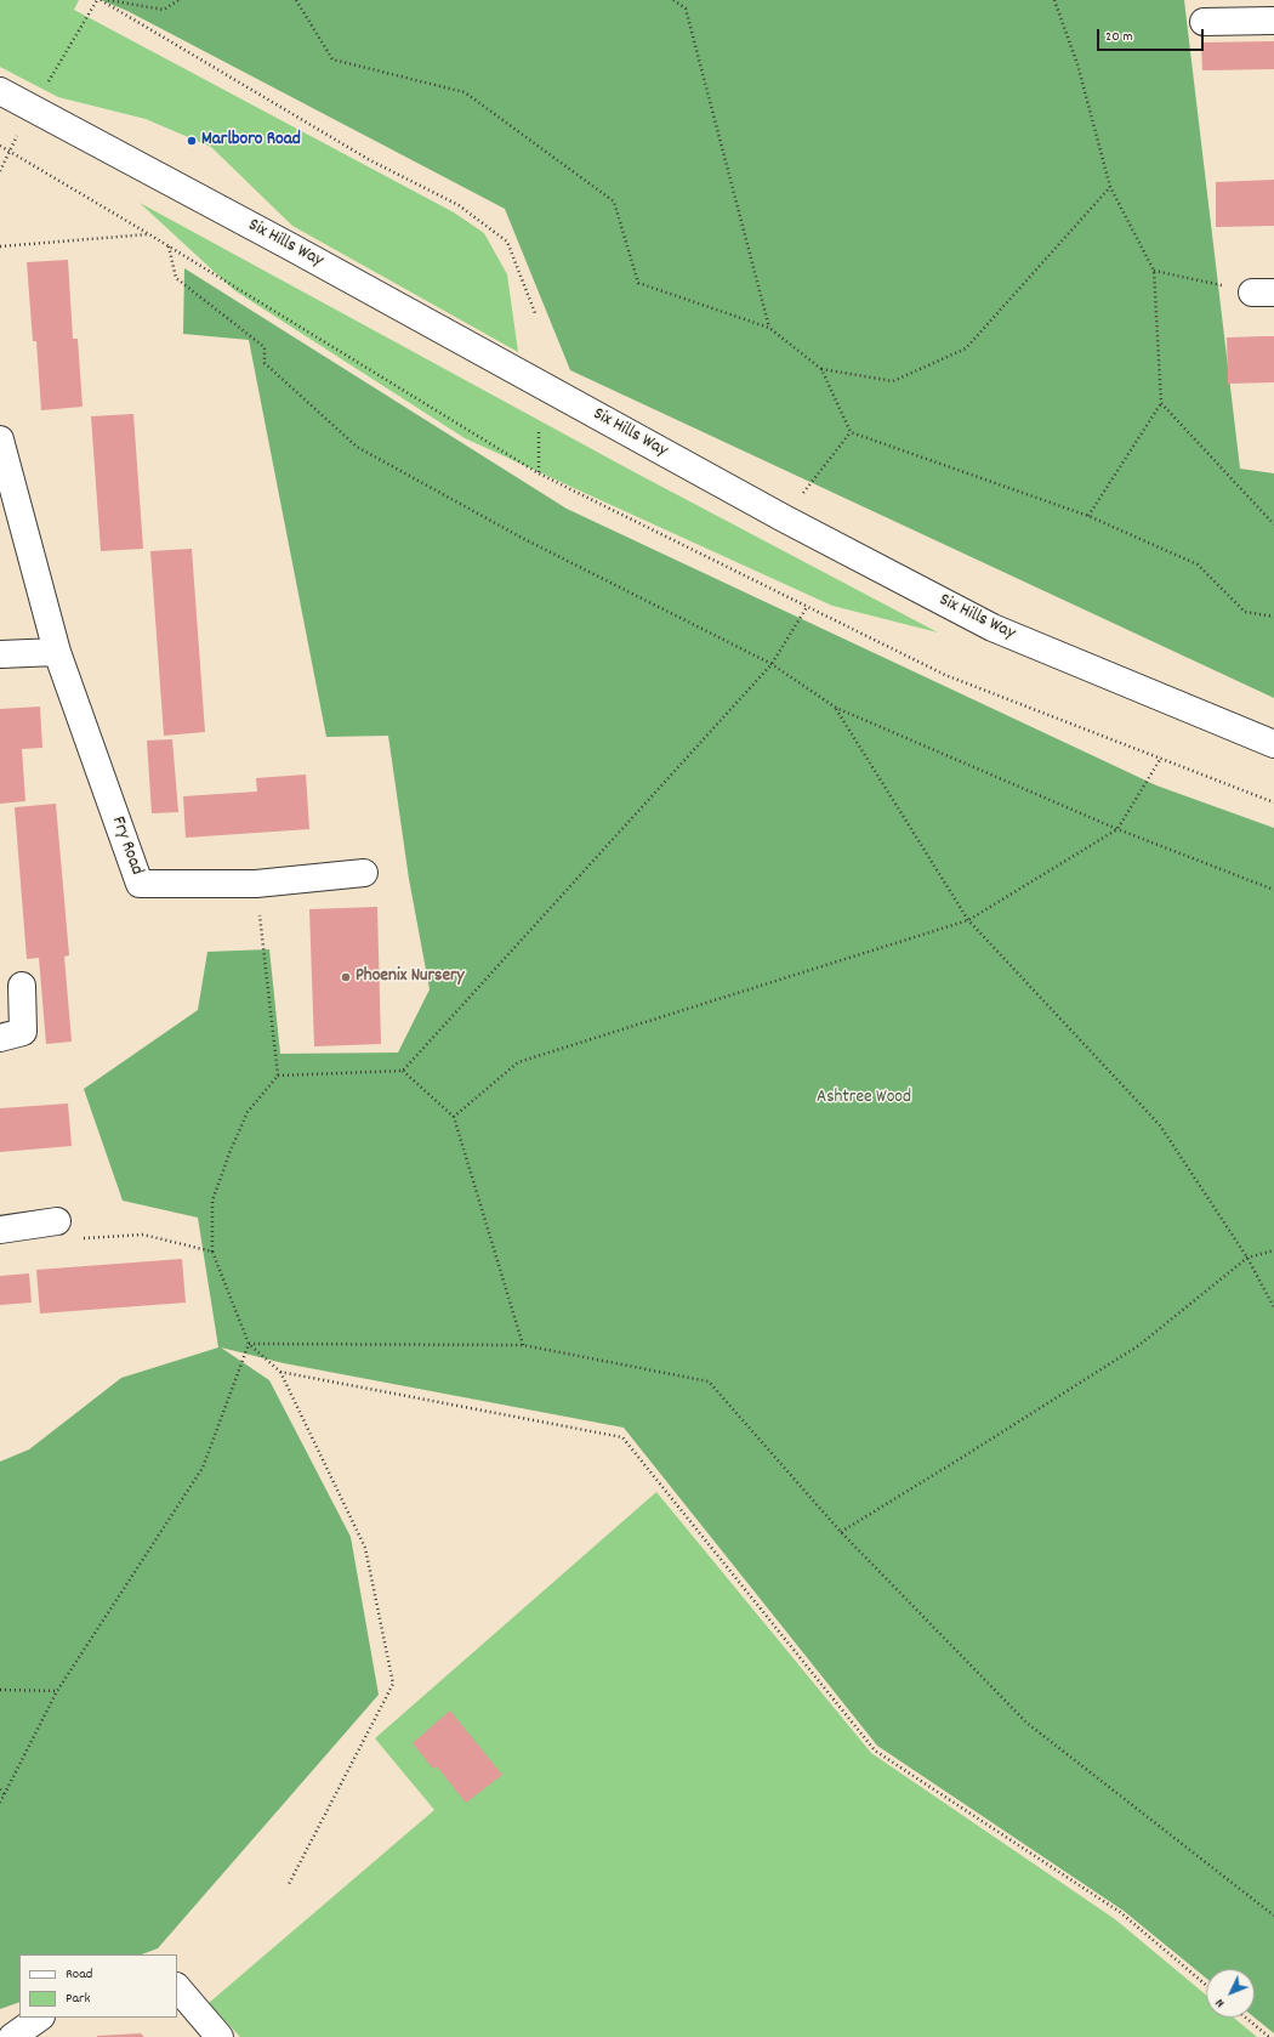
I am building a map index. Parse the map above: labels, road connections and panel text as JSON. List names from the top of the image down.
{
  "streets": {
    "street": ["Six Hills Way", "Fry Road"]
  },
  "parks": ["Ashtree Wood"],
  "places": ["Marlboro Road", "Phoenix Nursery"],
  "legend": ["Road", "Park"],
  "scale_bar": "20 m",
  "north": "bottom left"
}
